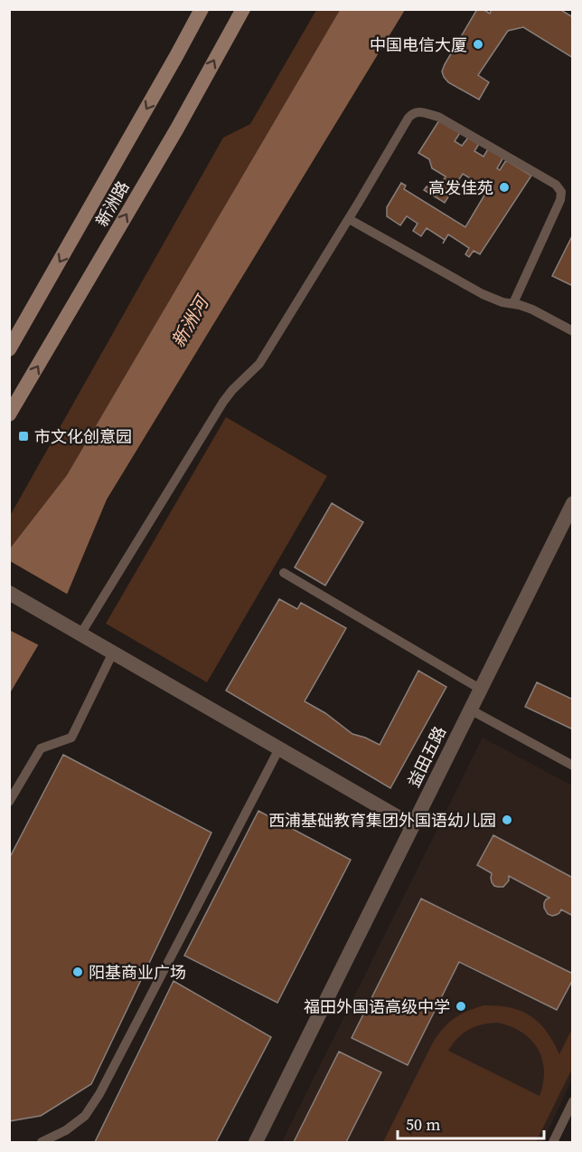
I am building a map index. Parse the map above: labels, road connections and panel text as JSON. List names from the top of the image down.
{
  "streets": {
    "main road": ["新洲路"],
    "street": ["益田五路"]
  },
  "water": ["新洲河"],
  "places": {
    "other": [
      "中国电信大厦",
      "高发佳苑",
      "西浦基础教育集团外国语幼儿园",
      "阳基商业广场",
      "福田外国语高级中学"
    ],
    "transit": ["市文化创意园"]
  },
  "scale_bar": "50 m"
}
